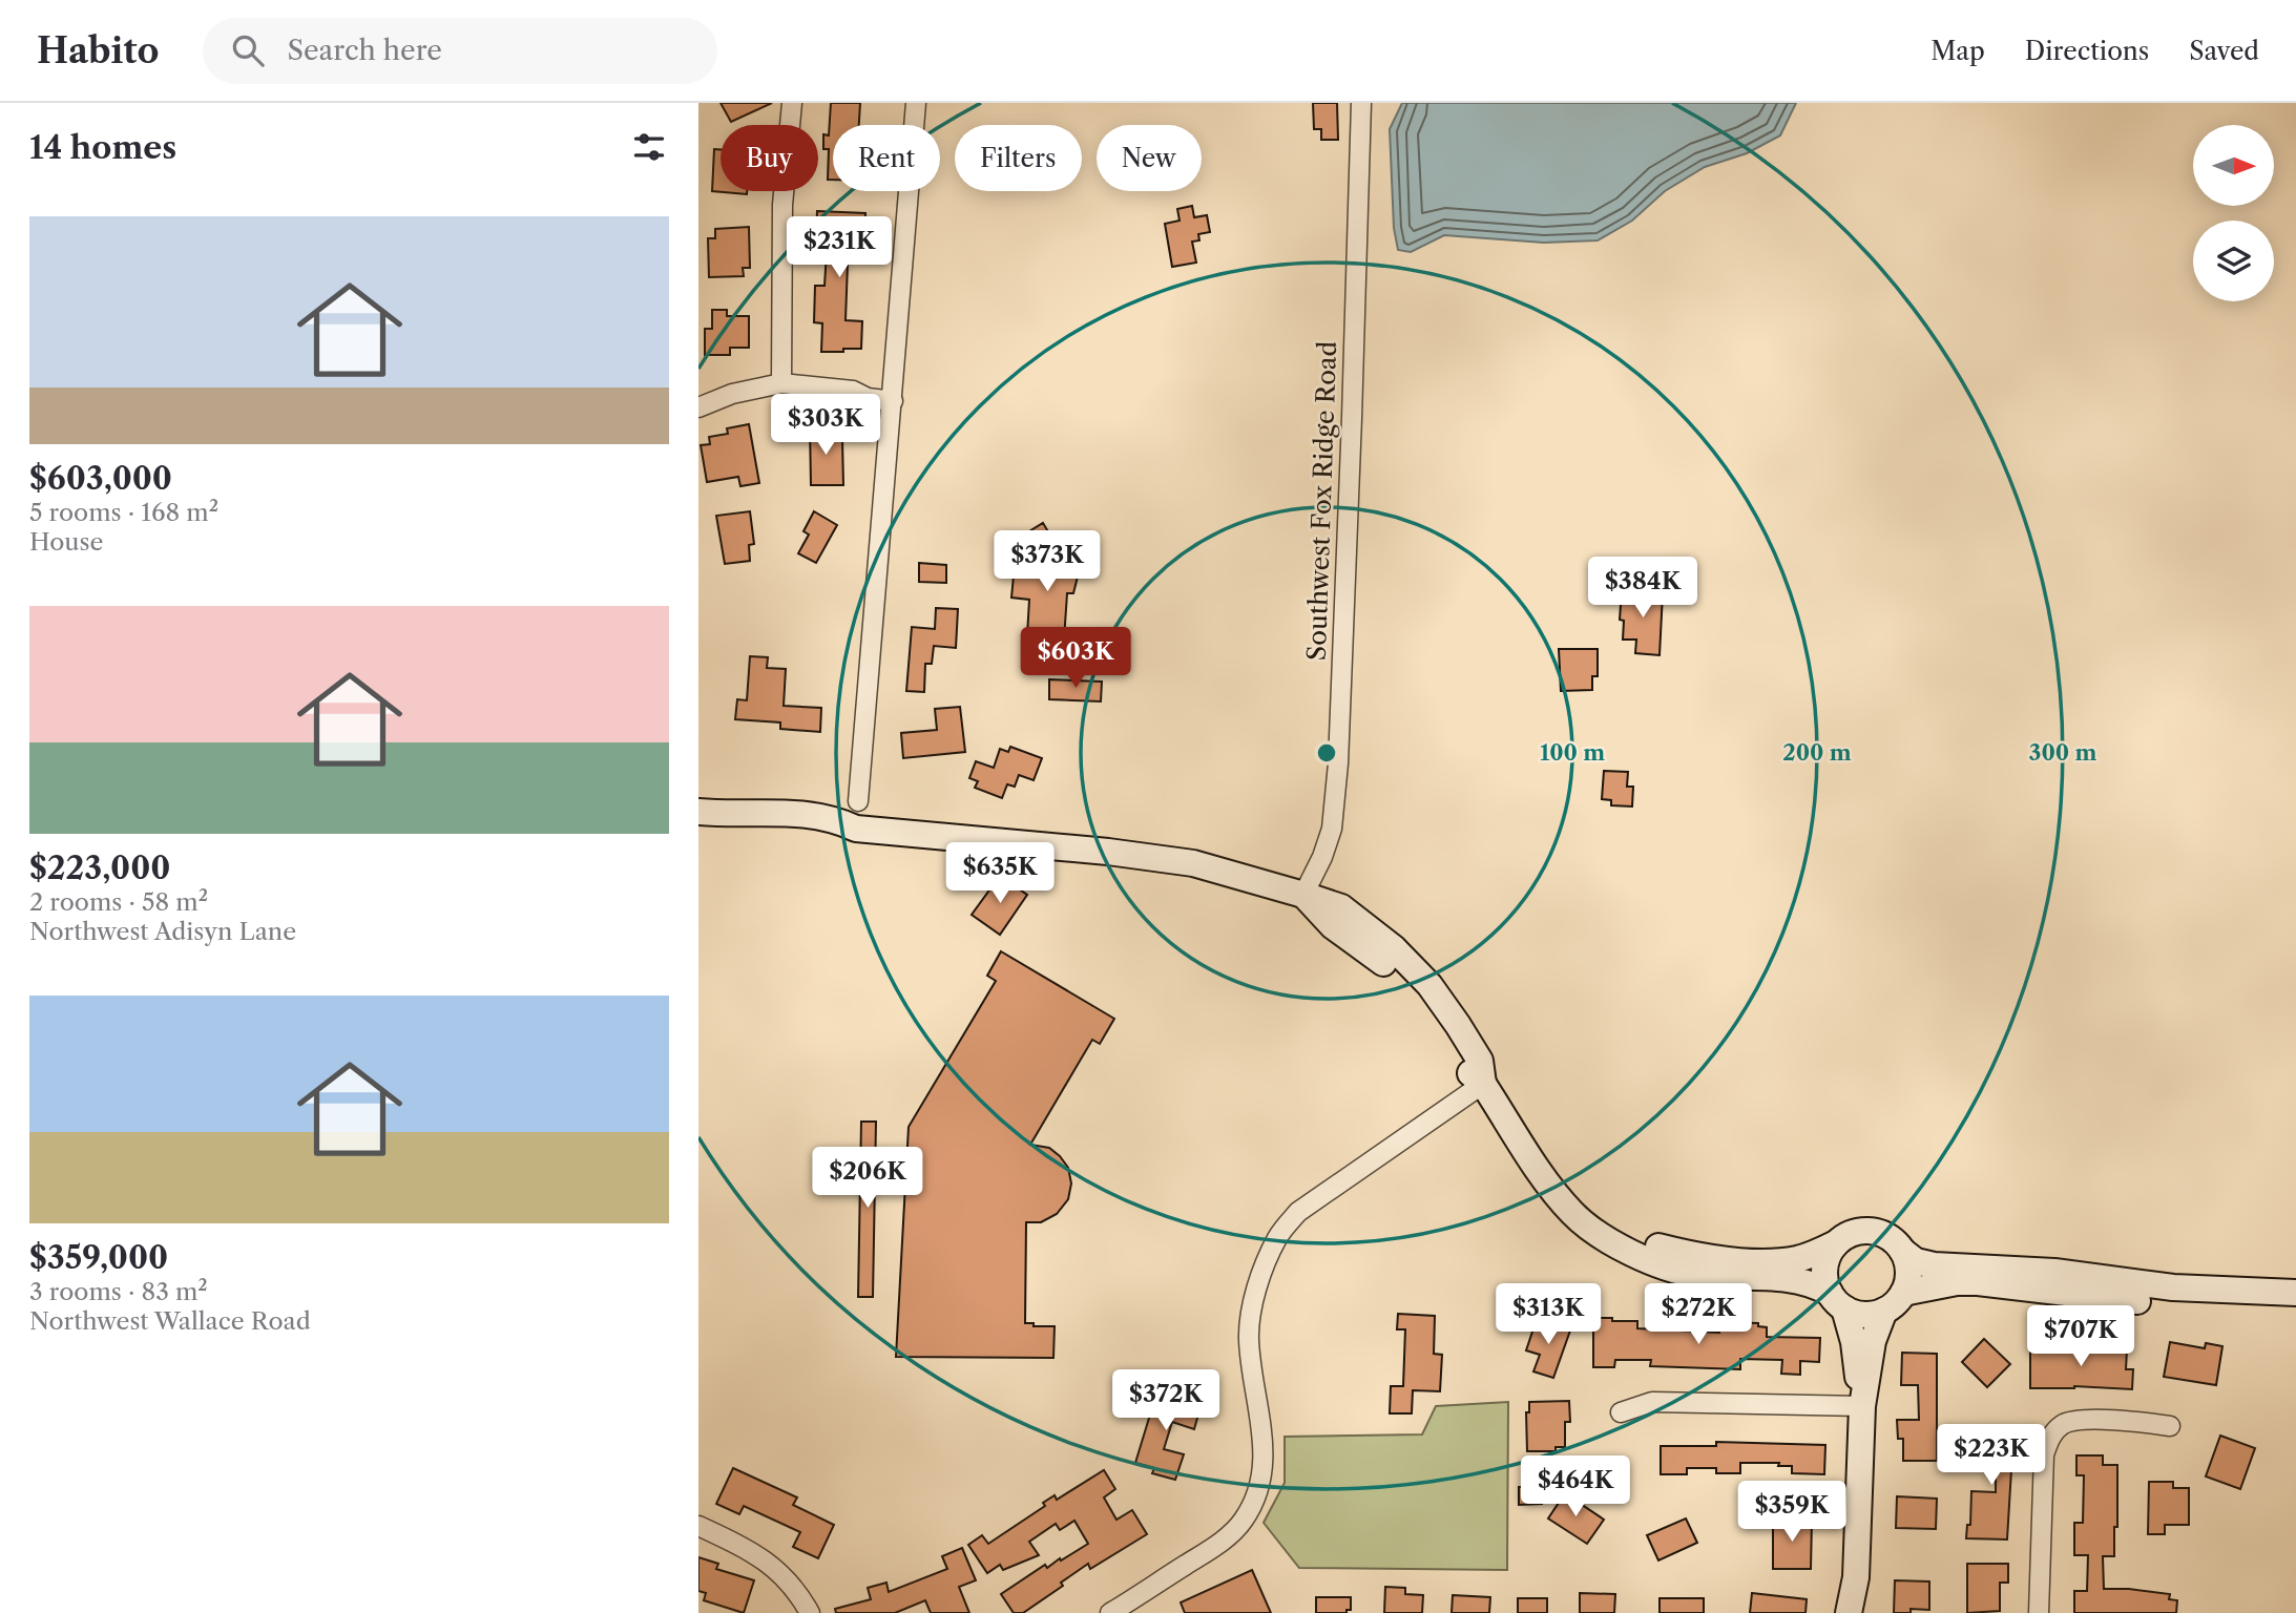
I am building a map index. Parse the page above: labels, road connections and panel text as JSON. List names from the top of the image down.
{
  "streets": {
    "street": ["Southwest Fox Ridge Road"]
  },
  "north": "right",
  "page": {
    "header": "Habito",
    "search": "Search here",
    "nav": ["Map", "Directions", "Saved"],
    "heading": "14 homes",
    "chip": [
      "Buy",
      "Rent",
      "Filters",
      "New"
    ],
    "list": [
      {
        "name": "$603,000",
        "note": "5 rooms · 168 m² · House"
      },
      {
        "name": "$223,000",
        "note": "2 rooms · 58 m² · Northwest Adisyn Lane"
      },
      {
        "name": "$359,000",
        "note": "3 rooms · 83 m² · Northwest Wallace Road"
      }
    ],
    "price": [
      "$231K",
      "$303K",
      "$373K",
      "$384K",
      "$603K",
      "$635K",
      "$206K",
      "$313K",
      "$272K",
      "$707K",
      "$372K",
      "$223K",
      "$464K",
      "$359K"
    ]
  },
  "rings": ["100 m", "200 m", "300 m"]
}
